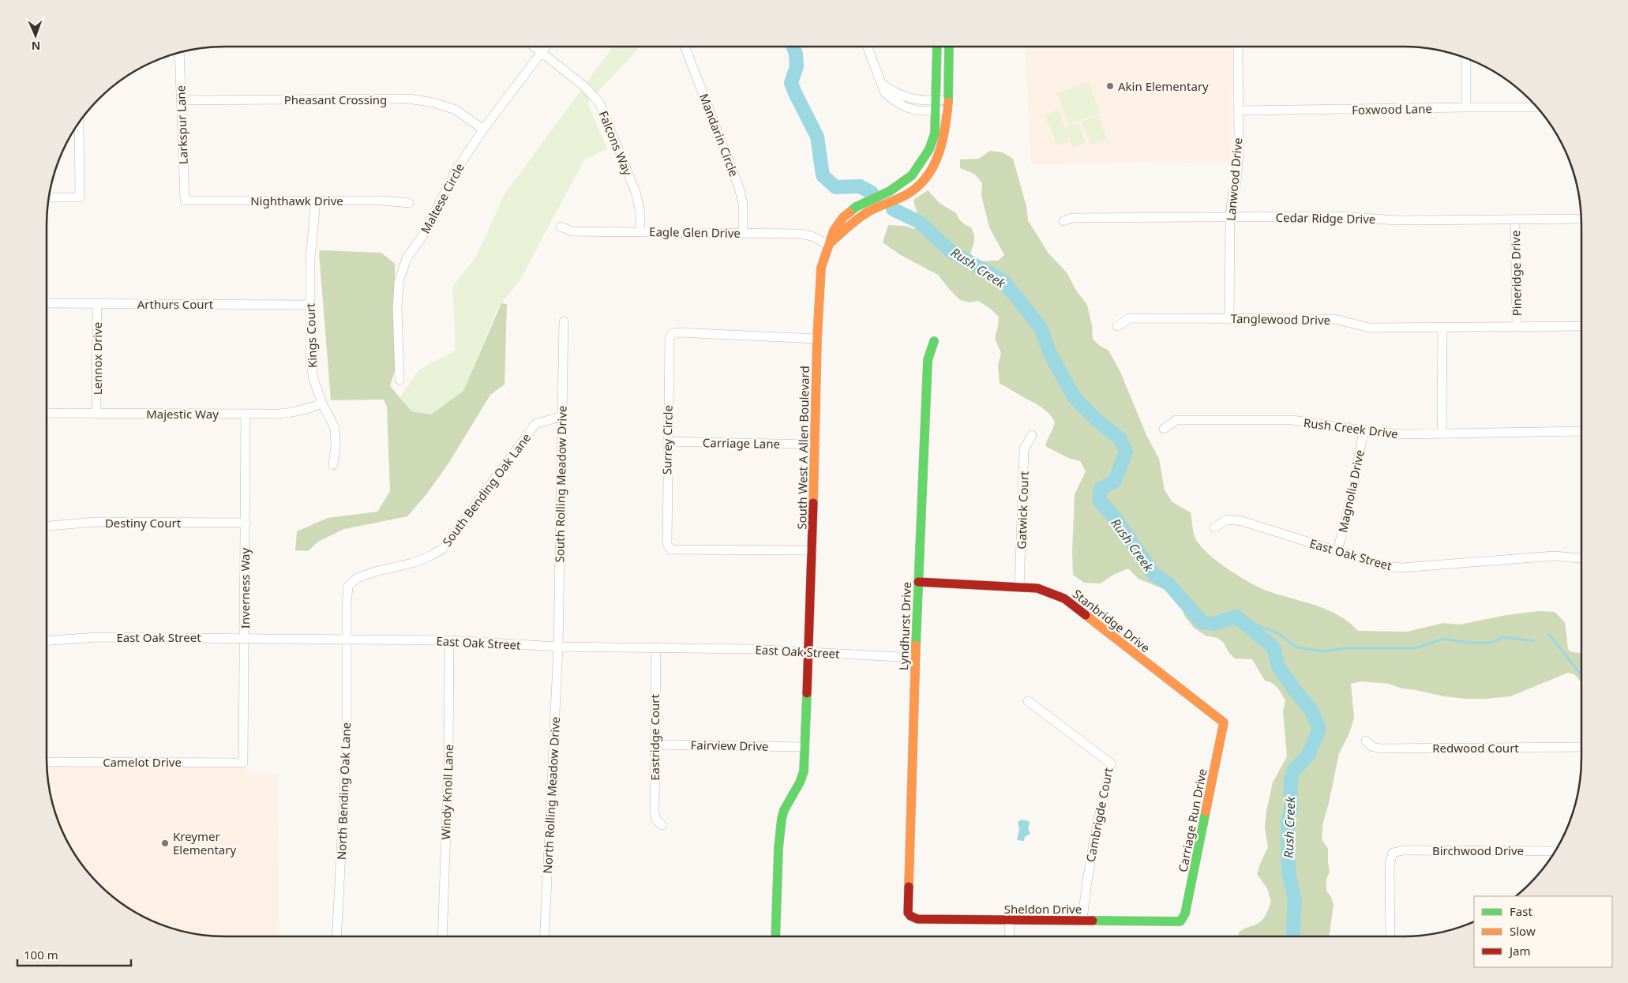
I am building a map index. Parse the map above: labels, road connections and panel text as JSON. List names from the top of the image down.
{
  "streets": {
    "street": [
      "Pheasant Crossing",
      "Foxwood Lane",
      "Larkspur Lane",
      "Mandarin Circle",
      "Falcons Way",
      "Lanwood Drive",
      "Maltese Circle",
      "Nighthawk Drive",
      "Cedar Ridge Drive",
      "Eagle Glen Drive",
      "Pineridge Drive",
      "Arthurs Court",
      "Tanglewood Drive",
      "Kings Court",
      "Lennox Drive",
      "Majestic Way",
      "Rush Creek Drive",
      "Surrey Circle",
      "Carriage Lane",
      "South West A Allen Boulevard",
      "South Rolling Meadow Drive",
      "South Bending Oak Lane",
      "Magnolia Drive",
      "Gatwick Court",
      "Destiny Court",
      "East Oak Street",
      "Inverness Way",
      "Stanbridge Drive",
      "Lyndhurst Drive",
      "Eastridge Court",
      "Fairview Drive",
      "Redwood Court",
      "Camelot Drive",
      "North Bending Oak Lane",
      "Windy Knoll Lane",
      "North Rolling Meadow Drive",
      "Cambrigde Court",
      "Carriage Run Drive",
      "Birchwood Drive",
      "Sheldon Drive"
    ]
  },
  "crossings": [
    ["Pheasant Crossing", "Larkspur Lane"],
    ["Pheasant Crossing", "Maltese Circle"],
    ["Foxwood Lane", "Lanwood Drive"],
    ["Larkspur Lane", "Nighthawk Drive"],
    ["Mandarin Circle", "Eagle Glen Drive"],
    ["Falcons Way", "Maltese Circle"],
    ["Falcons Way", "Eagle Glen Drive"],
    ["Lanwood Drive", "Cedar Ridge Drive"],
    ["Lanwood Drive", "Tanglewood Drive"],
    ["Nighthawk Drive", "Kings Court"],
    ["Cedar Ridge Drive", "Pineridge Drive"],
    ["Eagle Glen Drive", "South West A Allen Boulevard"],
    ["Pineridge Drive", "Tanglewood Drive"],
    ["Arthurs Court", "Kings Court"],
    ["Arthurs Court", "Lennox Drive"],
    ["Kings Court", "Majestic Way"],
    ["Lennox Drive", "Majestic Way"],
    ["Majestic Way", "Inverness Way"],
    ["Rush Creek Drive", "Magnolia Drive"],
    ["Surrey Circle", "Carriage Lane"],
    ["Surrey Circle", "South West A Allen Boulevard"],
    ["Carriage Lane", "South West A Allen Boulevard"],
    ["South West A Allen Boulevard", "East Oak Street"],
    ["South West A Allen Boulevard", "Fairview Drive"],
    ["South Rolling Meadow Drive", "South Bending Oak Lane"],
    ["South Rolling Meadow Drive", "East Oak Street"],
    ["South Rolling Meadow Drive", "North Rolling Meadow Drive"],
    ["South Bending Oak Lane", "East Oak Street"],
    ["South Bending Oak Lane", "North Bending Oak Lane"],
    ["Magnolia Drive", "East Oak Street"],
    ["Gatwick Court", "Stanbridge Drive"],
    ["Destiny Court", "Inverness Way"],
    ["East Oak Street", "Inverness Way"],
    ["East Oak Street", "Lyndhurst Drive"],
    ["East Oak Street", "Eastridge Court"],
    ["East Oak Street", "North Bending Oak Lane"],
    ["East Oak Street", "Windy Knoll Lane"],
    ["East Oak Street", "North Rolling Meadow Drive"],
    ["Inverness Way", "Camelot Drive"],
    ["Stanbridge Drive", "Lyndhurst Drive"],
    ["Stanbridge Drive", "Carriage Run Drive"],
    ["Lyndhurst Drive", "Sheldon Drive"],
    ["Eastridge Court", "Fairview Drive"],
    ["Cambrigde Court", "Sheldon Drive"],
    ["Carriage Run Drive", "Sheldon Drive"]
  ],
  "water": ["Rush Creek"],
  "places": ["Akin Elementary", "Kreymer Elementary"],
  "legend": ["Fast", "Slow", "Jam"],
  "scale_bar": "100 m",
  "north": "bottom"
}
